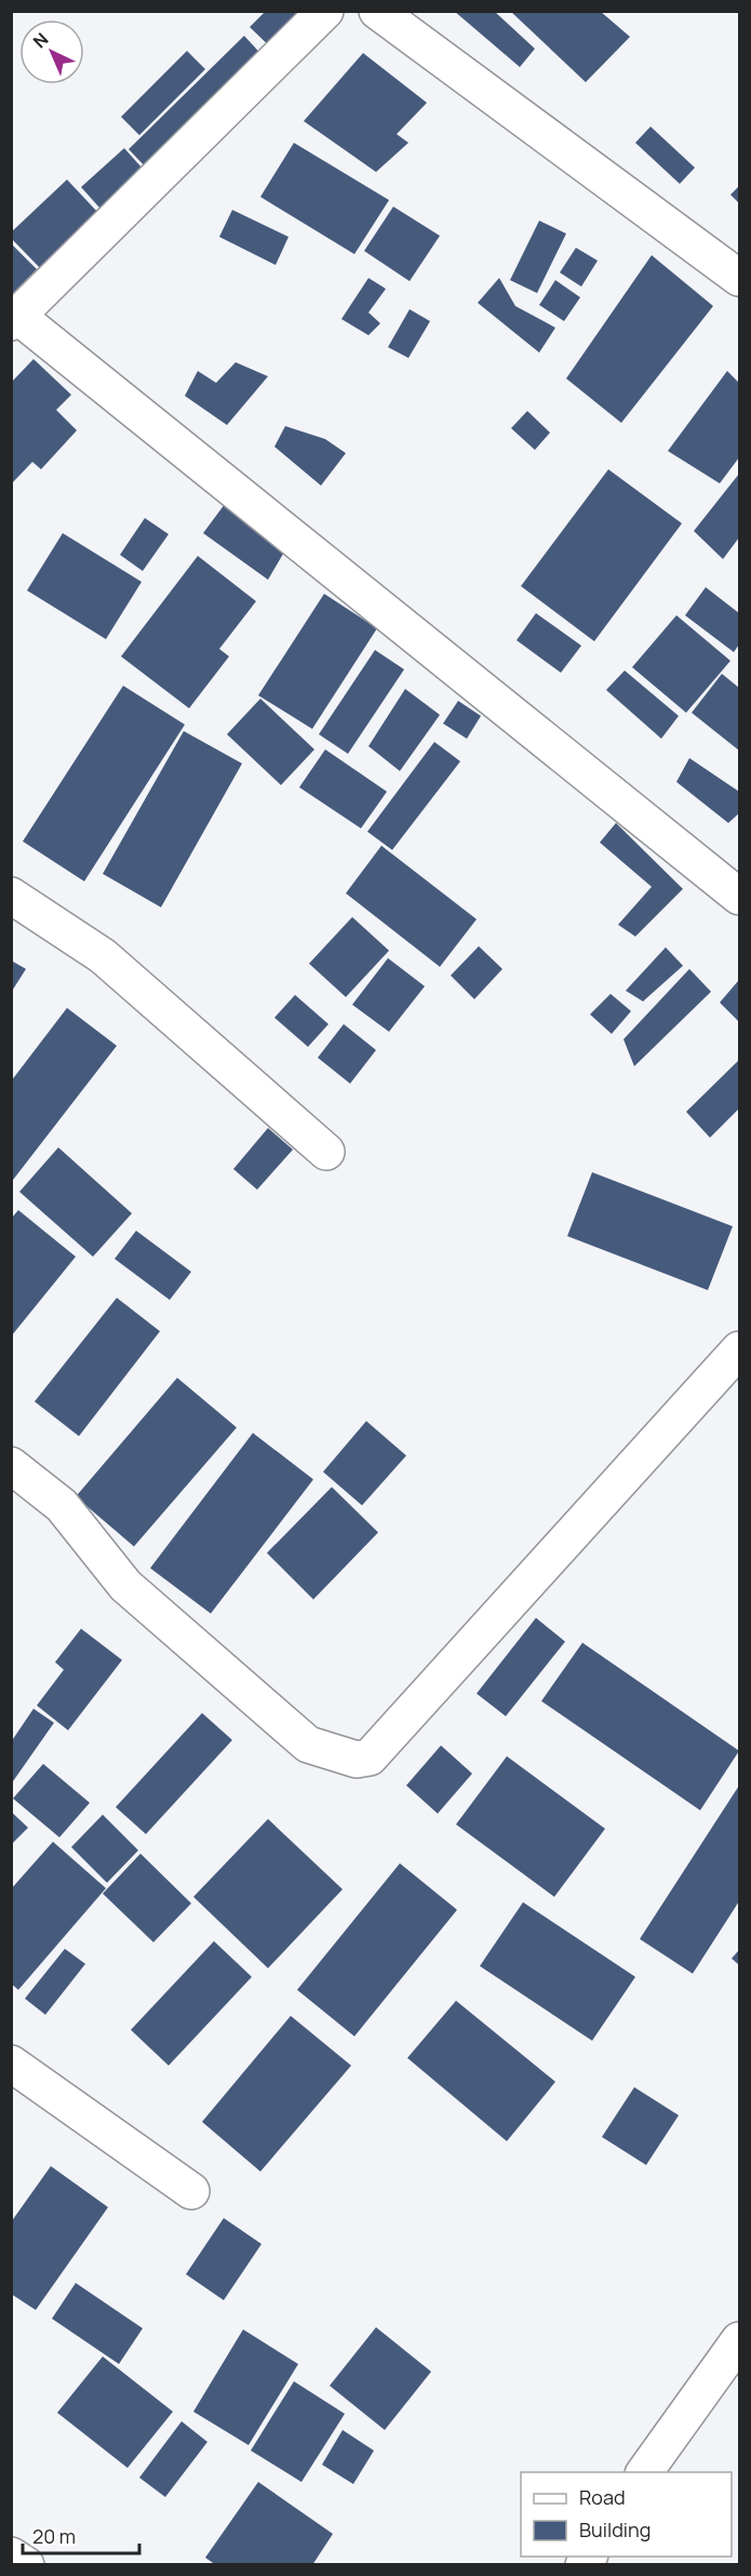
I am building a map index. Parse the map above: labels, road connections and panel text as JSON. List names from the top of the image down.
{
  "legend": ["Road", "Building"],
  "scale_bar": "20 m",
  "north": "top left"
}
